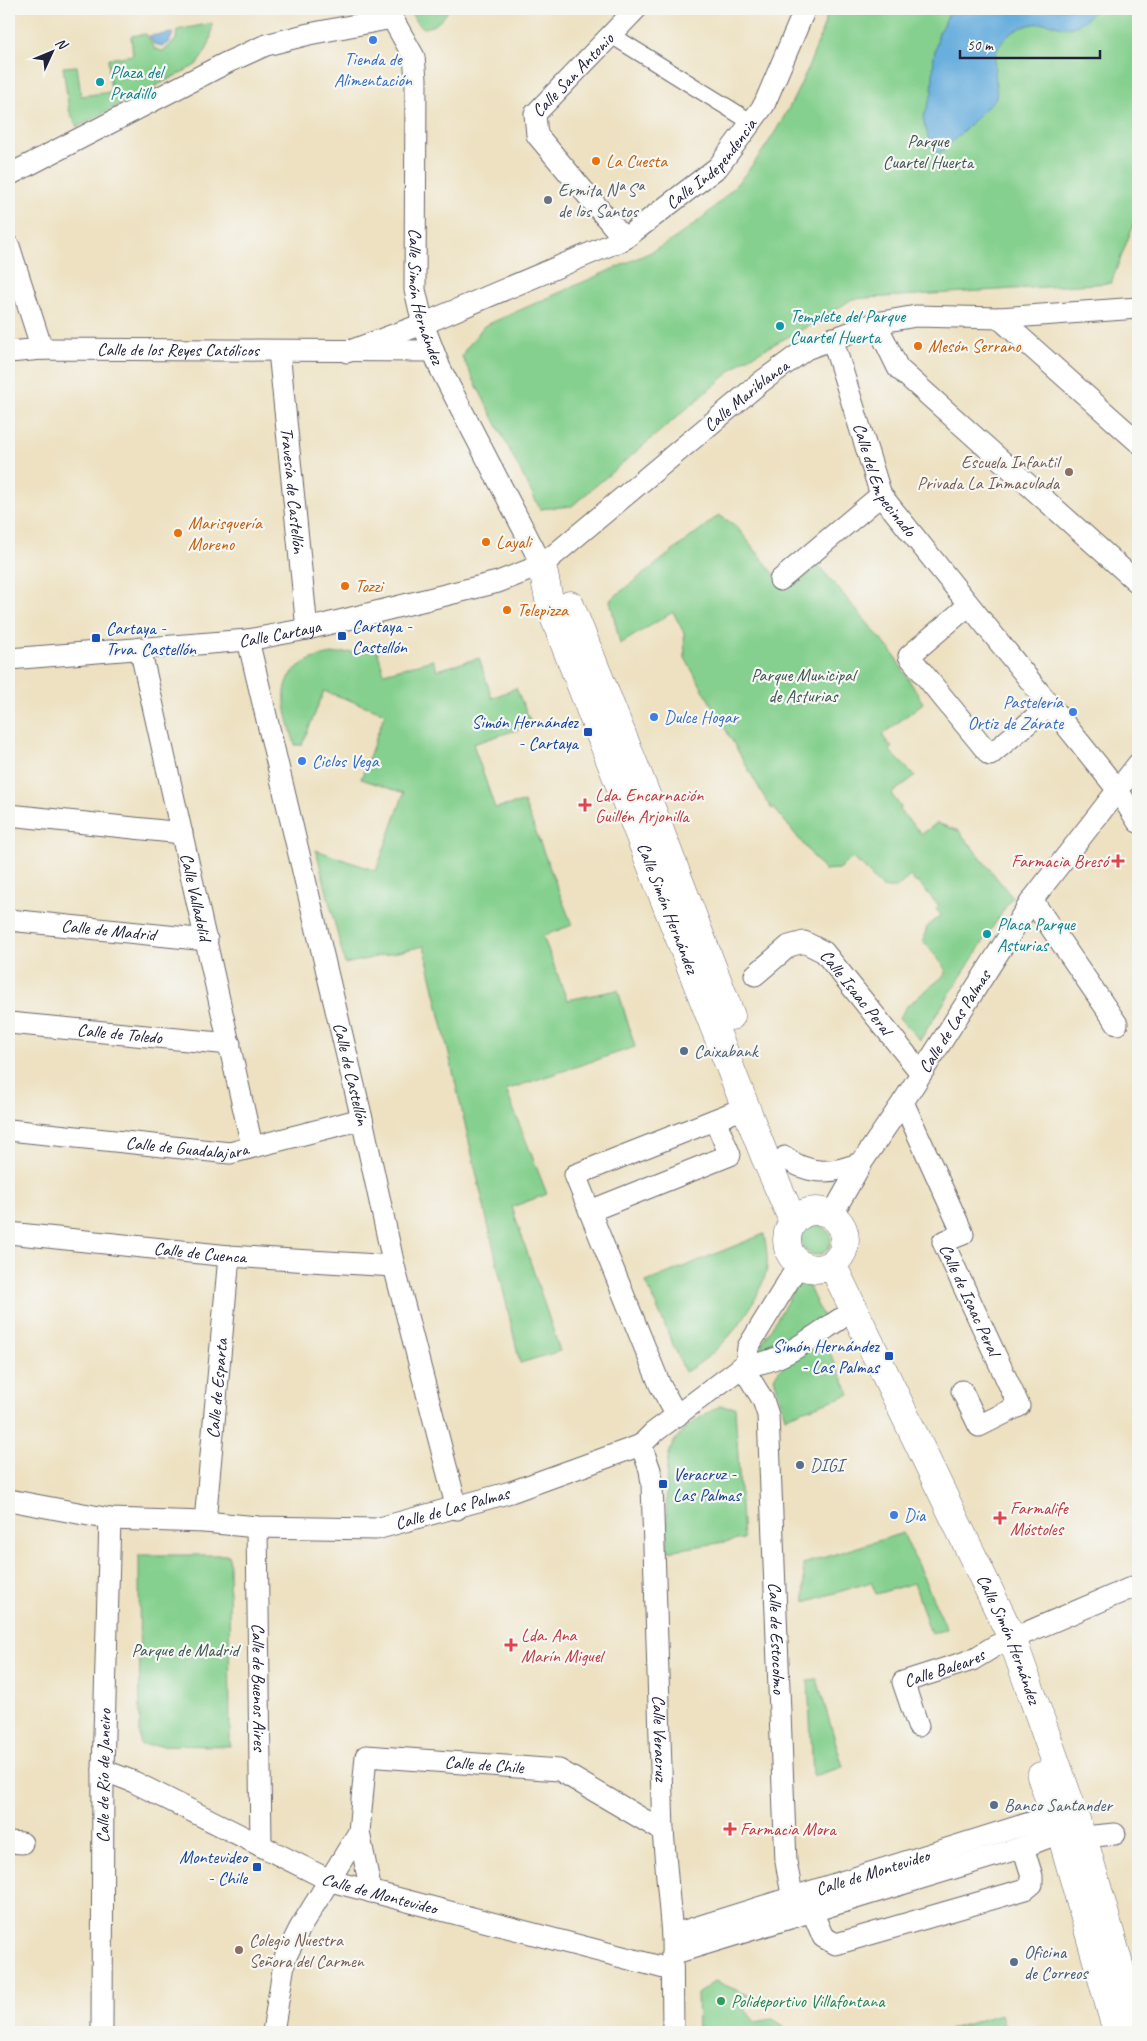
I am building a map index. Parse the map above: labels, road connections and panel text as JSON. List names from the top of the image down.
{
  "streets": {
    "street": [
      "Calle San Antonio",
      "Calle Independencia",
      "Calle Simón Hernández",
      "Calle de los Reyes Católicos",
      "Calle Mariblanca",
      "Calle del Empecinado",
      "Travesía de Castellón",
      "Calle Cartaya",
      "Calle Valladolid",
      "Calle de Madrid",
      "Calle Isaac Peral",
      "Calle de Las Palmas",
      "Calle de Toledo",
      "Calle de Castellón",
      "Calle de Guadalajara",
      "Calle de Cuenca",
      "Calle de Isaac Peral",
      "Calle de Esparta",
      "Calle de Estocolmo",
      "Calle Baleares",
      "Calle de Buenos Aires",
      "Calle Veracruz",
      "Calle de Chile",
      "Calle de Río de Janeiro",
      "Calle de Montevideo"
    ]
  },
  "crossings": [
    ["Calle San Antonio", "Calle Independencia"],
    ["Calle Independencia", "Calle Simón Hernández"],
    ["Calle Independencia", "Calle de los Reyes Católicos"],
    ["Calle Simón Hernández", "Calle de los Reyes Católicos"],
    ["Calle Simón Hernández", "Calle Mariblanca"],
    ["Calle Simón Hernández", "Calle Cartaya"],
    ["Calle Simón Hernández", "Calle de Las Palmas"],
    ["Calle Simón Hernández", "Calle Baleares"],
    ["Calle Simón Hernández", "Calle de Montevideo"],
    ["Calle de los Reyes Católicos", "Travesía de Castellón"],
    ["Calle Mariblanca", "Calle del Empecinado"],
    ["Calle Mariblanca", "Calle Cartaya"],
    ["Calle del Empecinado", "Calle de Las Palmas"],
    ["Travesía de Castellón", "Calle Cartaya"],
    ["Calle Cartaya", "Calle Valladolid"],
    ["Calle Cartaya", "Calle de Castellón"],
    ["Calle Valladolid", "Calle de Madrid"],
    ["Calle Valladolid", "Calle de Toledo"],
    ["Calle Valladolid", "Calle de Guadalajara"],
    ["Calle Isaac Peral", "Calle de Las Palmas"],
    ["Calle de Las Palmas", "Calle de Castellón"],
    ["Calle de Las Palmas", "Calle de Isaac Peral"],
    ["Calle de Las Palmas", "Calle de Esparta"],
    ["Calle de Las Palmas", "Calle de Estocolmo"],
    ["Calle de Las Palmas", "Calle de Buenos Aires"],
    ["Calle de Las Palmas", "Calle Veracruz"],
    ["Calle de Las Palmas", "Calle de Río de Janeiro"],
    ["Calle de Castellón", "Calle de Guadalajara"],
    ["Calle de Castellón", "Calle de Cuenca"],
    ["Calle de Cuenca", "Calle de Esparta"],
    ["Calle de Estocolmo", "Calle de Montevideo"],
    ["Calle de Buenos Aires", "Calle de Montevideo"],
    ["Calle Veracruz", "Calle de Chile"],
    ["Calle Veracruz", "Calle de Montevideo"],
    ["Calle de Chile", "Calle de Montevideo"],
    ["Calle de Río de Janeiro", "Calle de Montevideo"]
  ],
  "parks": ["Parque Cuartel Huerta", "Parque Municipal de Asturias", "Parque de Madrid"],
  "places": {
    "other": [
      "Tienda de Alimentación",
      "Plaza del Pradillo",
      "La Cuesta",
      "Ermita Nª Sª de los Santos",
      "Templete del Parque Cuartel Huerta",
      "Mesón Serrano",
      "Escuela Infantil Privada La Inmaculada",
      "Marisquería Moreno",
      "Layali",
      "Tozzi",
      "Telepizza",
      "Pastelería Ortiz de Zárate",
      "Dulce Hogar",
      "Ciclos Vega",
      "Placa Parque Asturias",
      "Caixabank",
      "DIGI",
      "Dia",
      "Banco Santander",
      "Colegio Nuestra Señora del Carmen",
      "Oficina de Correos",
      "Polideportivo Villafontana"
    ],
    "transit": [
      "Cartaya - Castellón",
      "Cartaya - Trva. Castellón",
      "Simón Hernández - Cartaya",
      "Simón Hernández - Las Palmas",
      "Veracruz - Las Palmas",
      "Montevideo - Chile"
    ],
    "health": [
      "Lda. Encarnación Guillén Arjonilla",
      "Farmacia Bresó",
      "Farmalife Móstoles",
      "Lda. Ana Marín Miguel",
      "Farmacia Mora"
    ]
  },
  "scale_bar": "50 m",
  "north": "top right"
}
